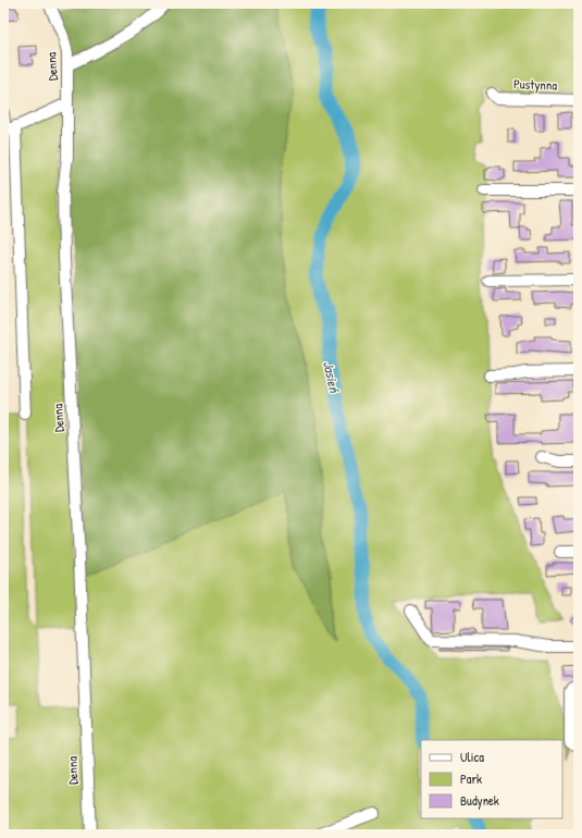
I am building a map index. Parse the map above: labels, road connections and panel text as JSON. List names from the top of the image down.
{
  "streets": {
    "street": ["Denna", "Pustynna"]
  },
  "water": ["Jasień"],
  "legend": ["Ulica", "Park", "Budynek"]
}
